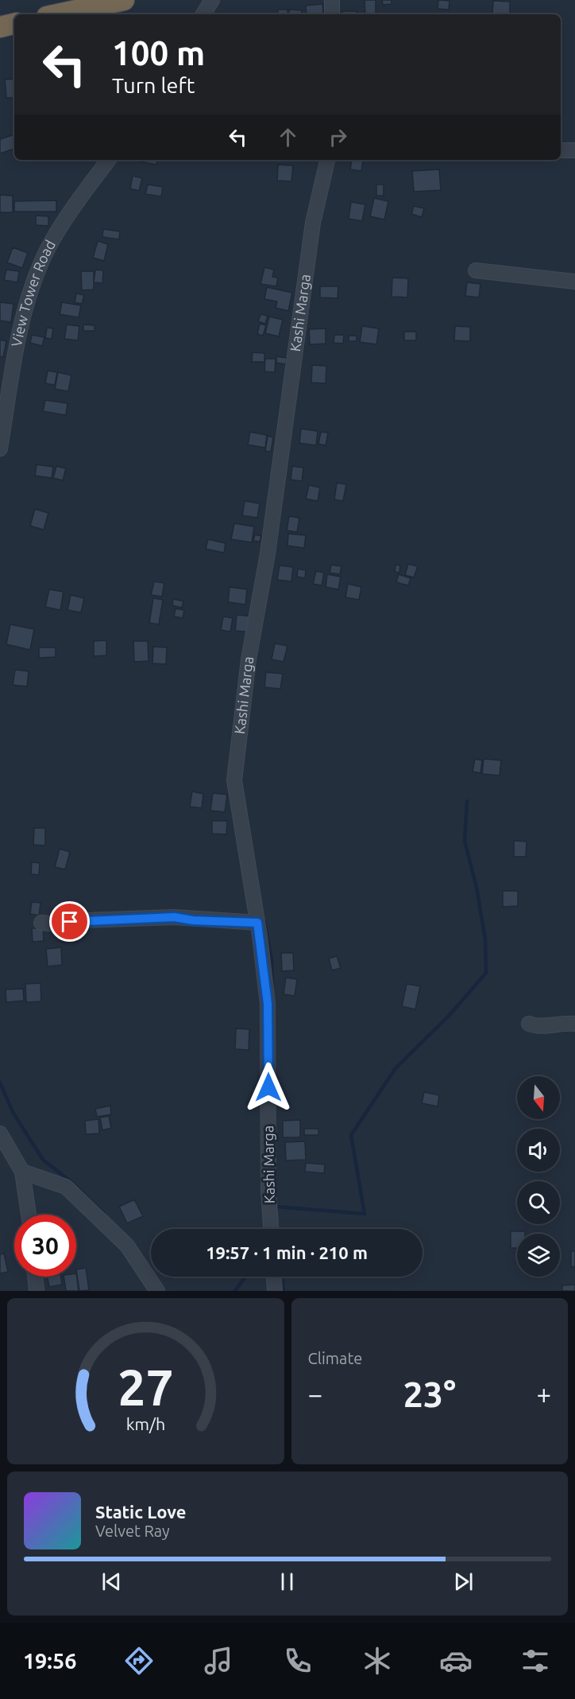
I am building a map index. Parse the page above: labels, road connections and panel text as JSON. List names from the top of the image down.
{
  "streets": {
    "street": ["View Tower Road", "Kashi Marga"]
  },
  "north": "bottom",
  "page": {
    "turn": ["100 m", "Turn left"],
    "limit": "30",
    "trip": "19:57 · 1 min · 210 m",
    "tile": "Climate",
    "heat": ["−", "23°", "+"],
    "song": ["Static Love", "Velvet Ray"],
    "tabs": "19:56",
    "gauge": ["27", "km/h"]
  }
}
